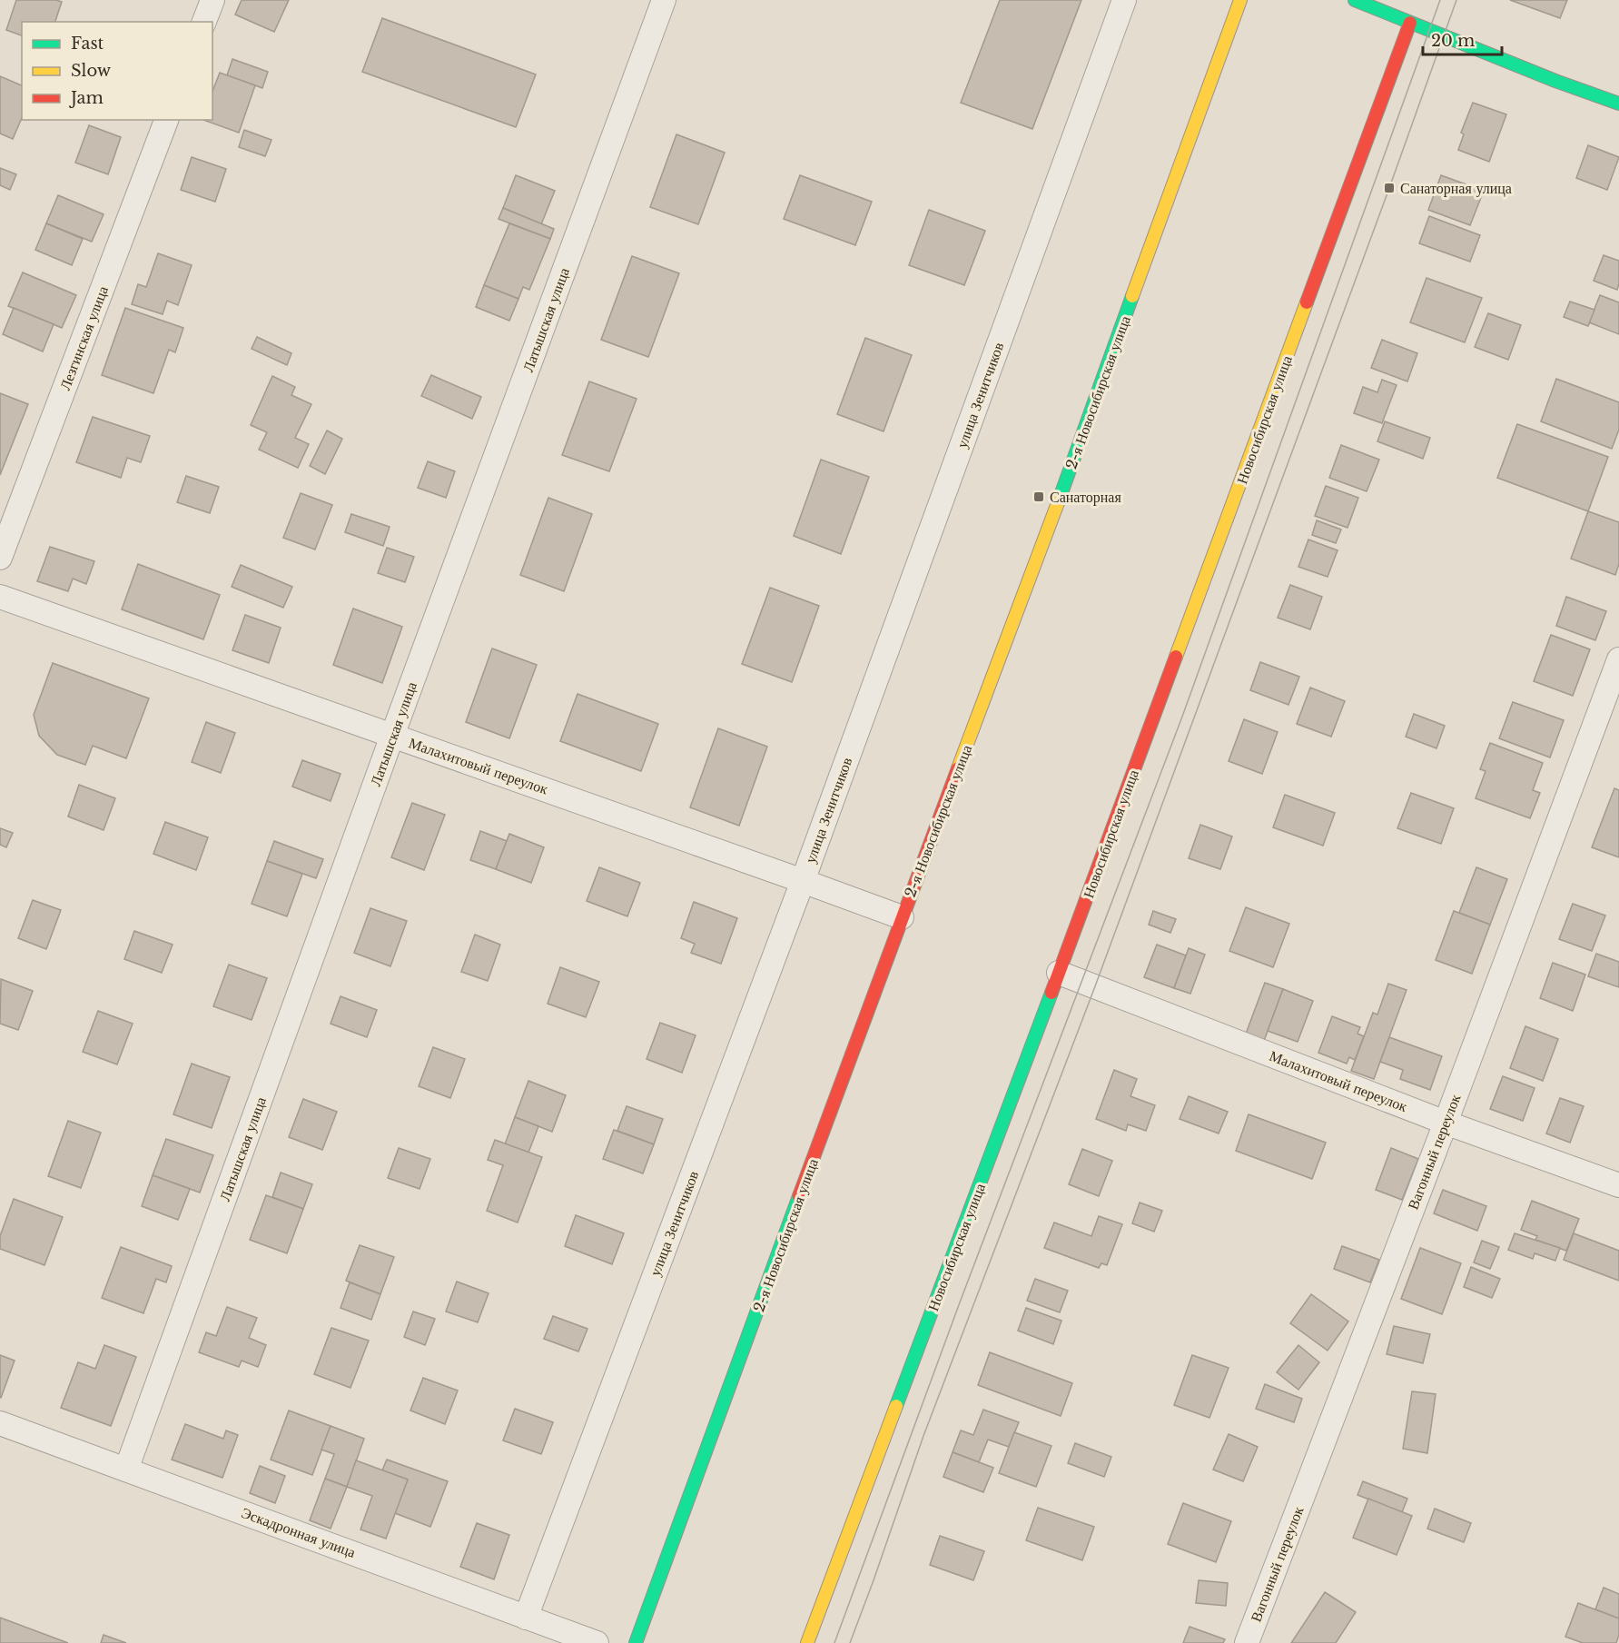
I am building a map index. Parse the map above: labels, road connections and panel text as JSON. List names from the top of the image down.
{
  "streets": {
    "street": [
      "Латышская улица",
      "Лезгинская улица",
      "2-я Новосибирская улица",
      "улица Зенитчиков",
      "Новосибирская улица",
      "Малахитовый переулок",
      "Вагонный переулок",
      "Эскадронная улица"
    ]
  },
  "crossings": [
    ["Латышская улица", "Малахитовый переулок"],
    ["Латышская улица", "Эскадронная улица"],
    ["2-я Новосибирская улица", "Малахитовый переулок"],
    ["улица Зенитчиков", "Малахитовый переулок"],
    ["улица Зенитчиков", "Эскадронная улица"],
    ["Новосибирская улица", "Малахитовый переулок"],
    ["Малахитовый переулок", "Вагонный переулок"]
  ],
  "places": {
    "transit": ["Санаторная улица", "Санаторная"]
  },
  "legend": ["Fast", "Slow", "Jam"],
  "scale_bar": "20 m"
}
